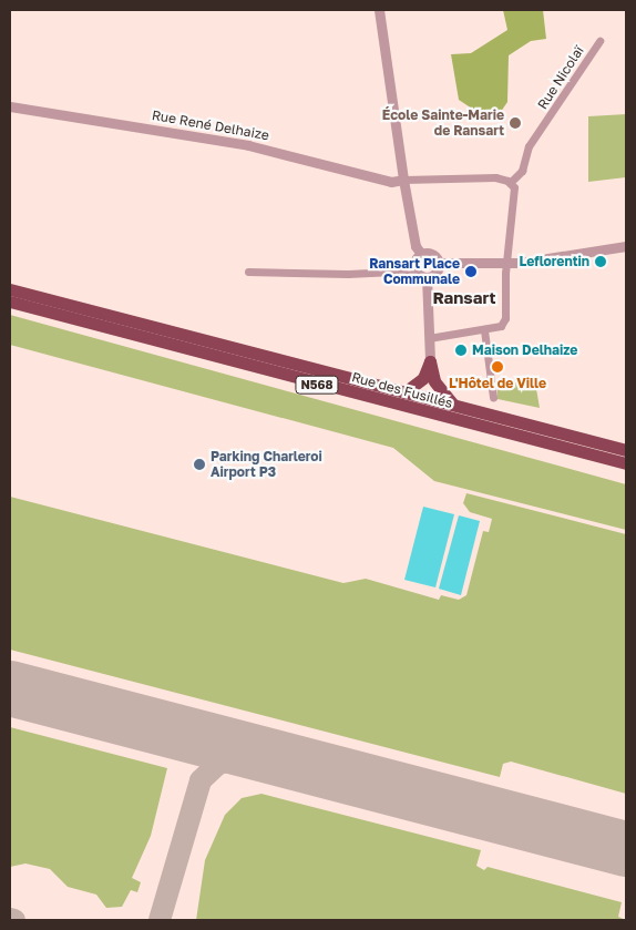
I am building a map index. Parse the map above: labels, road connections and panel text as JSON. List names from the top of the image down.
{
  "streets": {
    "highway": ["N568", "Rue des Fusillés"],
    "street": ["Rue Nicolaï", "Rue René Delhaize"]
  },
  "districts": ["Ransart"],
  "places": [
    "École Sainte-Marie de Ransart",
    "Leflorentin",
    "Ransart Place Communale",
    "Maison Delhaize",
    "L'Hôtel de Ville",
    "Parking Charleroi Airport P3"
  ]
}
